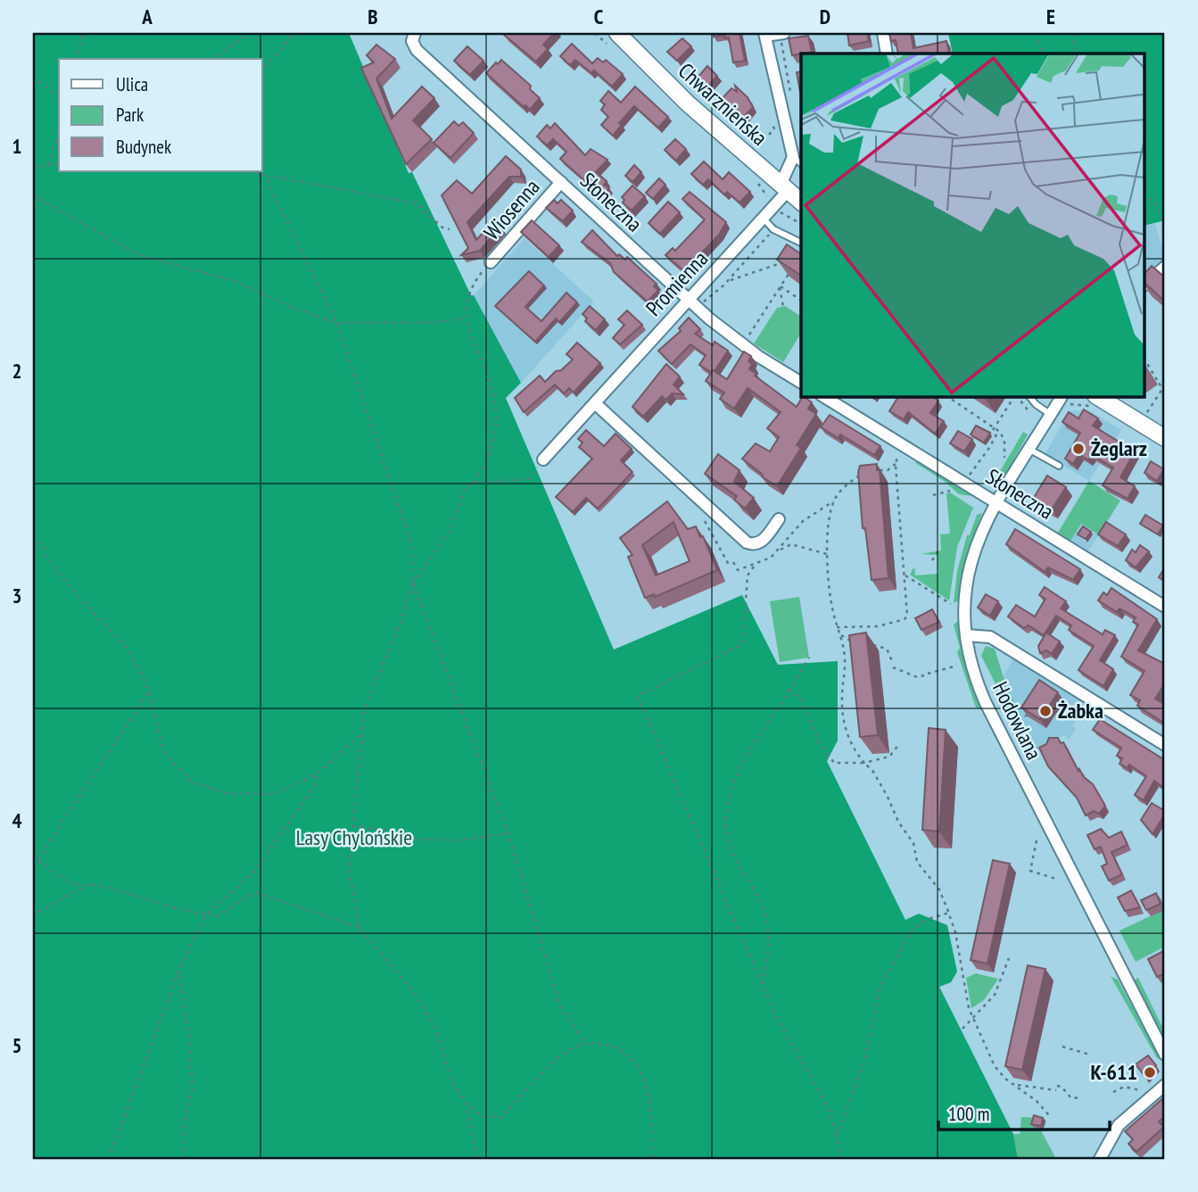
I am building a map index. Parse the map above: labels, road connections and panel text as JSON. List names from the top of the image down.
{
  "streets": {
    "main road": ["Chwarznieńska"],
    "street": [
      "Słoneczna",
      "Wiosenna",
      "Promienna",
      "Hodowlana"
    ]
  },
  "crossings": [
    ["Chwarznieńska", "Promienna"],
    ["Słoneczna", "Wiosenna"],
    ["Słoneczna", "Promienna"],
    ["Słoneczna", "Hodowlana"]
  ],
  "parks": ["Lasy Chylońskie"],
  "places": ["Żeglarz", "Żabka", "K-611"],
  "legend": ["Ulica", "Park", "Budynek"],
  "scale_bar": "100 m",
  "grid": {
    "columns": [
      "A",
      "B",
      "C",
      "D",
      "E"
    ],
    "rows": [
      "1",
      "2",
      "3",
      "4",
      "5"
    ]
  }
}
